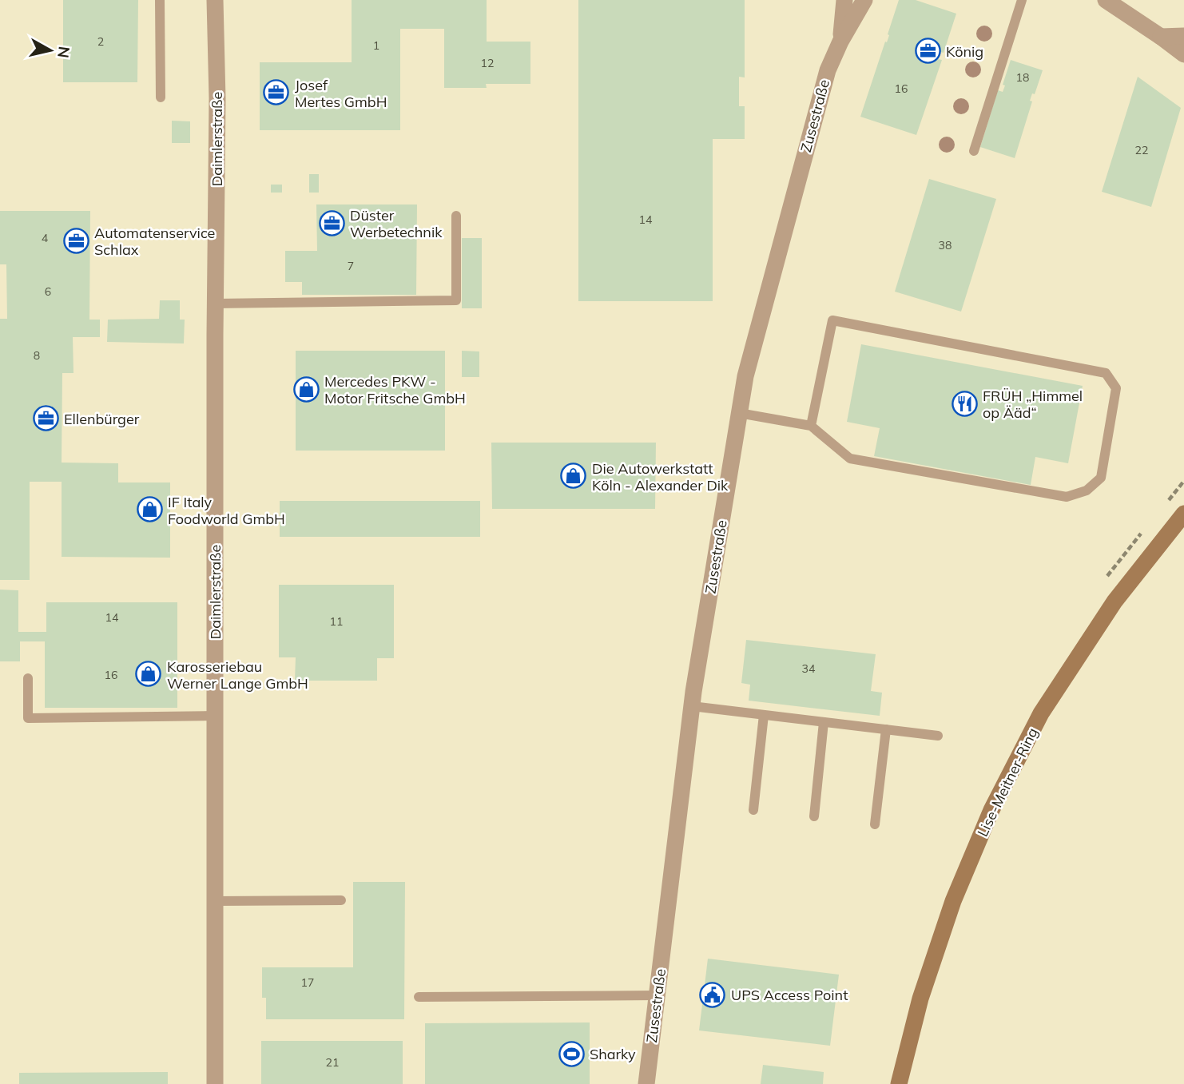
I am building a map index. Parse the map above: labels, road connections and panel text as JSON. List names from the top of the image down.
{
  "streets": {
    "main road": ["Lise-Meitner-Ring"],
    "street": ["Zusestraße", "Daimlerstraße"]
  },
  "places": {
    "office": [
      "König",
      "Josef Mertes GmbH",
      "Düster Werbetechnik",
      "Automatenservice Schlax",
      "Ellenbürger"
    ],
    "shop": [
      "Mercedes PKW - Motor Fritsche GmbH",
      "Die Autowerkstatt Köln - Alexander Dik",
      "IF Italy Foodworld GmbH",
      "Karosseriebau Werner Lange GmbH"
    ],
    "restaurant": ["FRÜH „Himmel op Ääd“"],
    "public building": ["UPS Access Point"],
    "sports": ["Sharky"]
  },
  "house_numbers": [
    "2",
    "1",
    "12",
    "18",
    "16",
    "22",
    "14",
    "4",
    "38",
    "7",
    "6",
    "8",
    "14",
    "11",
    "34",
    "16",
    "17",
    "21"
  ],
  "north": "right"
}
